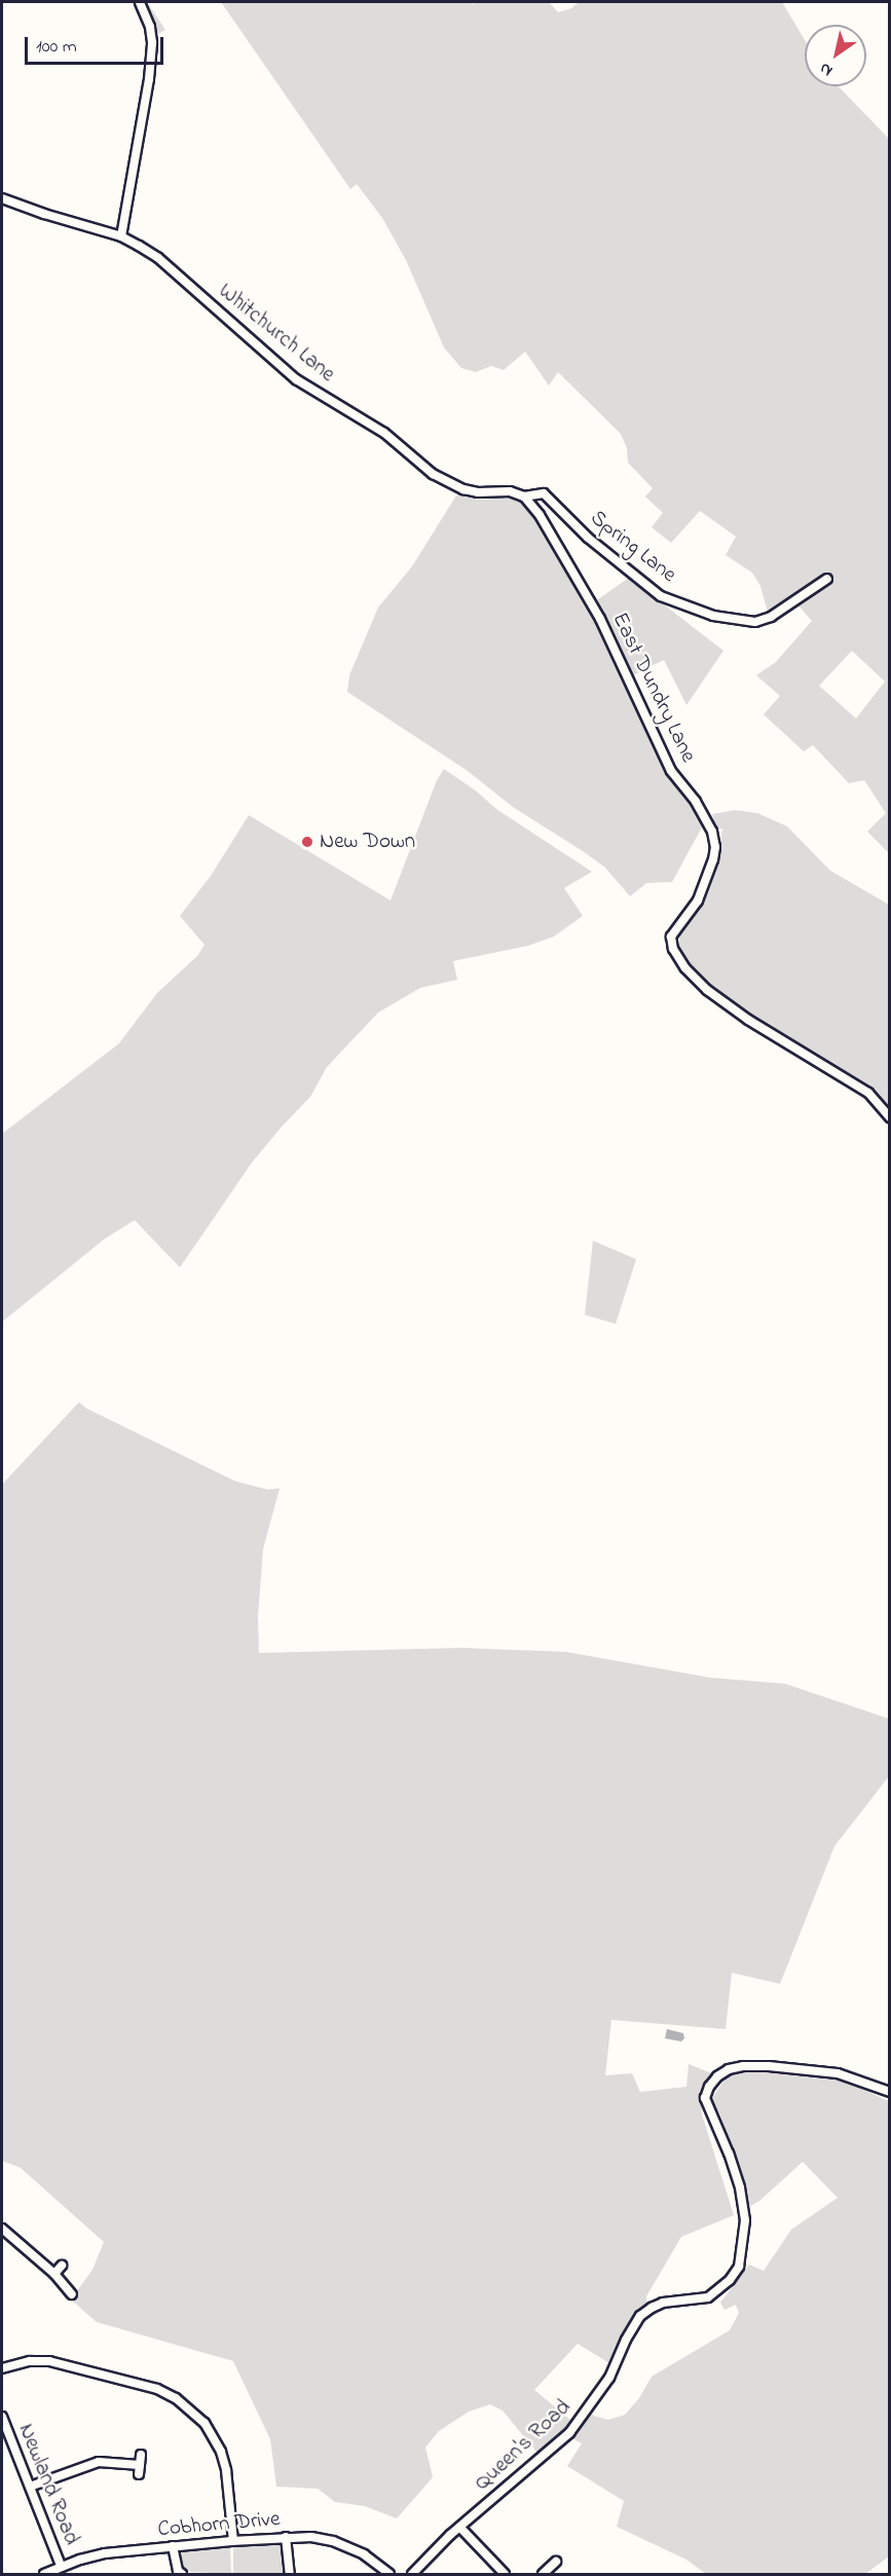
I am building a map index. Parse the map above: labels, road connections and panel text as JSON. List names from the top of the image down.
{
  "streets": {
    "street": [
      "Whitchurch Lane",
      "Spring Lane",
      "East Dundry Lane",
      "Queen's Road",
      "Newland Road",
      "Cobhorn Drive"
    ]
  },
  "crossings": [
    ["Whitchurch Lane", "Spring Lane"],
    ["Whitchurch Lane", "East Dundry Lane"],
    ["Spring Lane", "East Dundry Lane"],
    ["Newland Road", "Cobhorn Drive"]
  ],
  "places": ["New Down"],
  "scale_bar": "100 m",
  "north": "bottom left"
}
